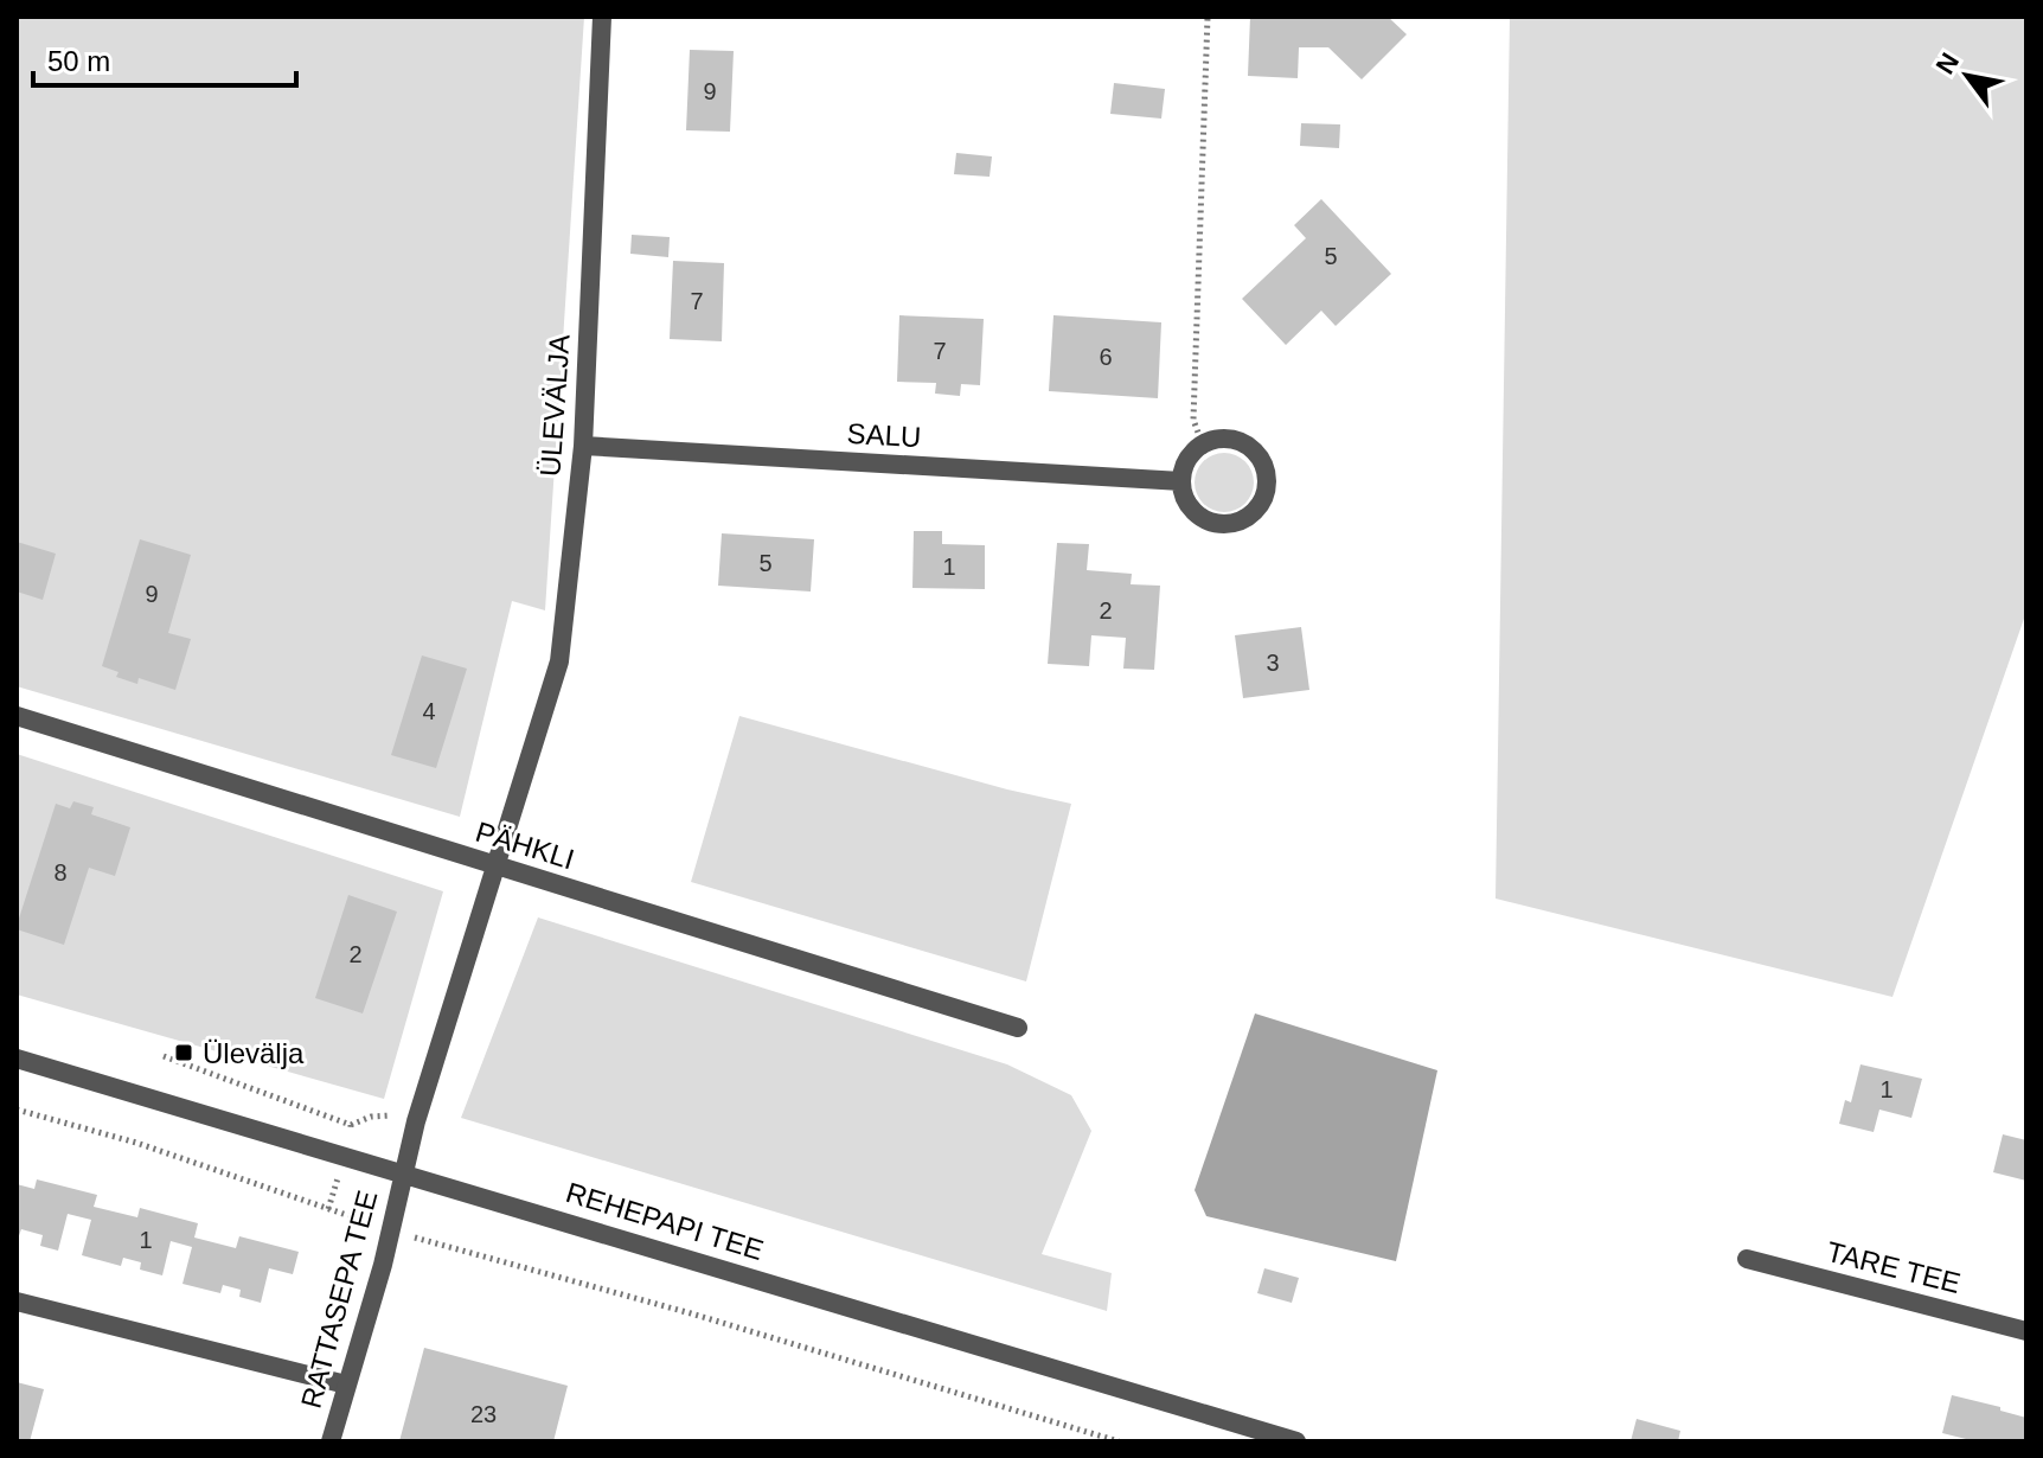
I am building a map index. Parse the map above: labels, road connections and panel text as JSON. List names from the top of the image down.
{
  "streets": {
    "street": [
      "ÜLEVÄLJA",
      "SALU",
      "PÄHKLI",
      "REHEPAPI TEE",
      "TARE TEE",
      "RATTASEPA TEE"
    ]
  },
  "crossings": [
    ["ÜLEVÄLJA", "SALU"],
    ["ÜLEVÄLJA", "PÄHKLI"],
    ["ÜLEVÄLJA", "REHEPAPI TEE"],
    ["ÜLEVÄLJA", "RATTASEPA TEE"],
    ["REHEPAPI TEE", "RATTASEPA TEE"]
  ],
  "places": {
    "transit": ["Ülevälja"]
  },
  "house_numbers": [
    "9",
    "5",
    "7",
    "7",
    "6",
    "5",
    "1",
    "9",
    "2",
    "3",
    "4",
    "8",
    "2",
    "1",
    "1",
    "23"
  ],
  "scale_bar": "50 m",
  "north": "top left"
}
